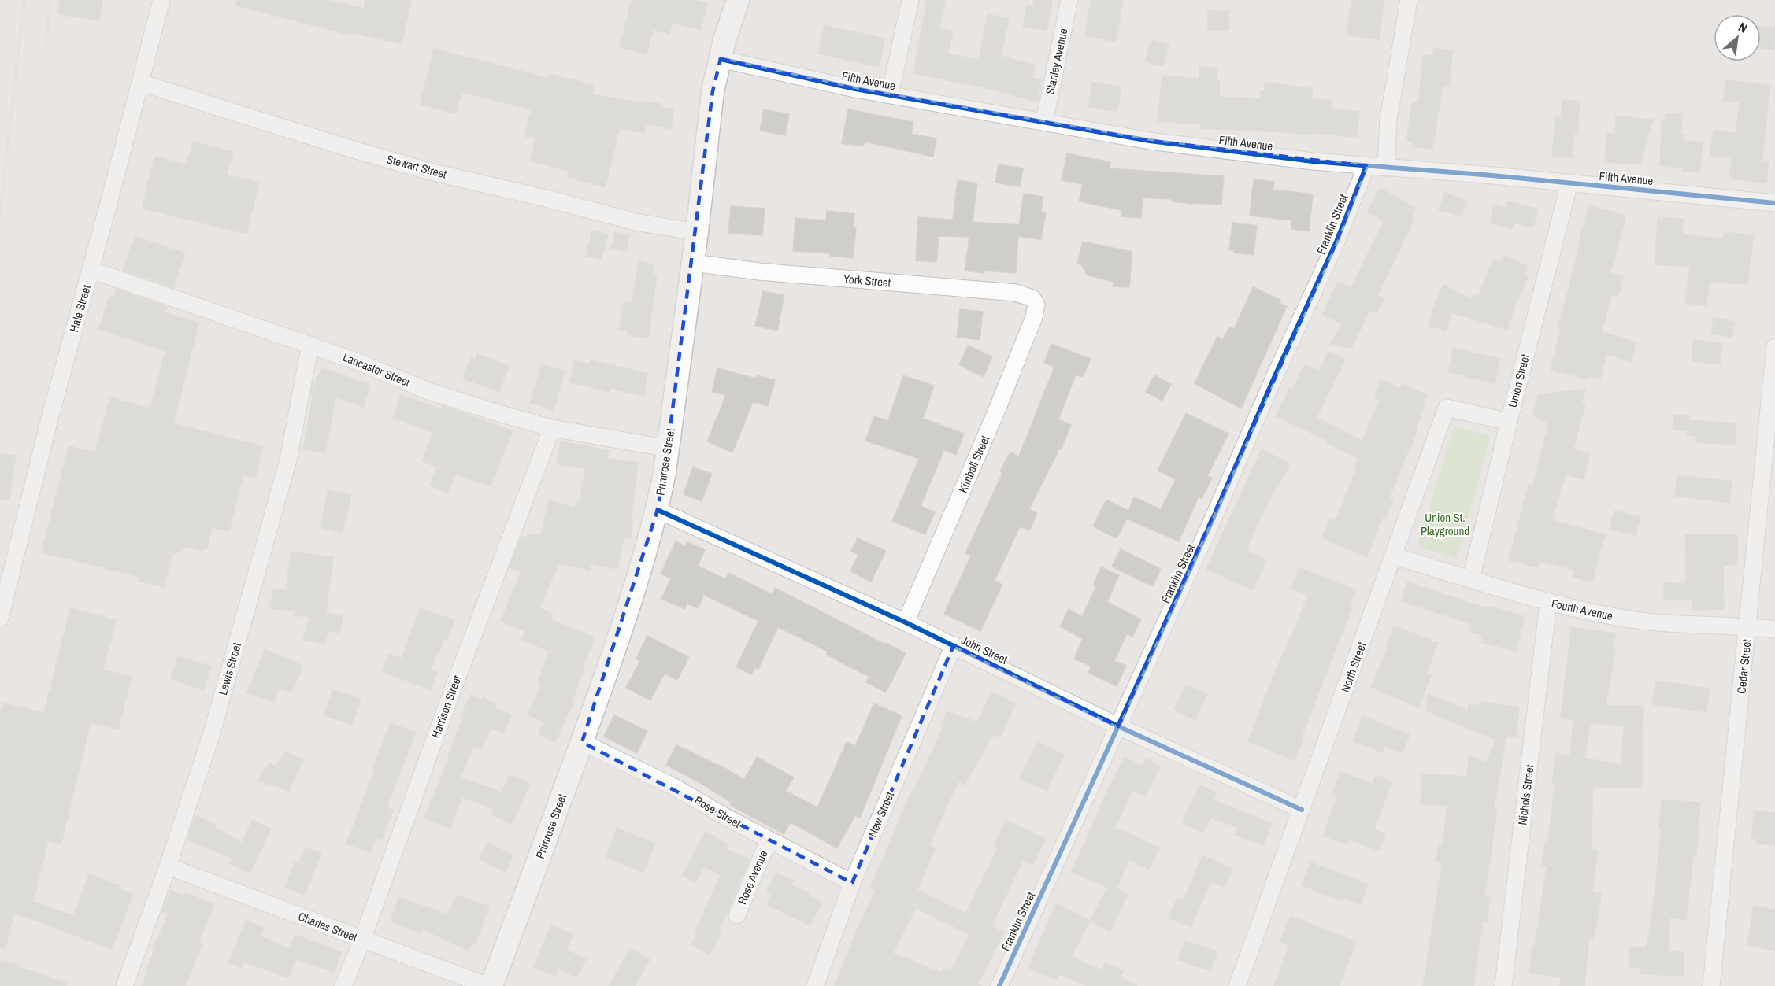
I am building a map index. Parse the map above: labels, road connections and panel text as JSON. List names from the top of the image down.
{
  "streets": {
    "main road": ["Primrose Street"],
    "street": [
      "Stanley Avenue",
      "Fifth Avenue",
      "Stewart Street",
      "Franklin Street",
      "York Street",
      "Hale Street",
      "Lancaster Street",
      "Union Street",
      "Kimball Street",
      "Fourth Avenue",
      "John Street",
      "Cedar Street",
      "North Street",
      "Lewis Street",
      "Harrison Street",
      "Nichols Street",
      "Rose Street",
      "New Street",
      "Rose Avenue",
      "Charles Street"
    ]
  },
  "crossings": [
    ["Stanley Avenue", "Fifth Avenue"],
    ["Fifth Avenue", "Franklin Street"],
    ["Fifth Avenue", "Union Street"],
    ["Fifth Avenue", "Primrose Street"],
    ["Stewart Street", "Hale Street"],
    ["Stewart Street", "Primrose Street"],
    ["Franklin Street", "John Street"],
    ["York Street", "Primrose Street"],
    ["York Street", "Kimball Street"],
    ["Hale Street", "Lancaster Street"],
    ["Lancaster Street", "Primrose Street"],
    ["Lancaster Street", "Lewis Street"],
    ["Lancaster Street", "Harrison Street"],
    ["Union Street", "Fourth Avenue"],
    ["Union Street", "North Street"],
    ["Primrose Street", "John Street"],
    ["Primrose Street", "Rose Street"],
    ["Primrose Street", "Charles Street"],
    ["Kimball Street", "John Street"],
    ["Fourth Avenue", "Cedar Street"],
    ["Fourth Avenue", "North Street"],
    ["Fourth Avenue", "Nichols Street"],
    ["John Street", "North Street"],
    ["John Street", "New Street"],
    ["Lewis Street", "Charles Street"],
    ["Harrison Street", "Charles Street"],
    ["Rose Street", "New Street"],
    ["Rose Street", "Rose Avenue"]
  ],
  "parks": ["Union St. Playground"],
  "north": "top right"
}
